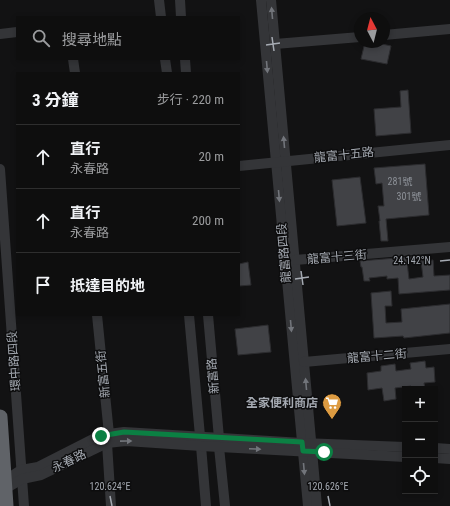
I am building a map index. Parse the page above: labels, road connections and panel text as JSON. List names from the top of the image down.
{
  "streets": {
    "street": [
      "龍富十五路",
      "龍富路四段",
      "龍富十三街",
      "龍富十二街",
      "環中路四段",
      "新富五街",
      "新富路",
      "永春路"
    ]
  },
  "crossings": [
    ["龍富十五路", "龍富路四段"],
    ["龍富路四段", "龍富十三街"],
    ["龍富路四段", "龍富十二街"],
    ["龍富路四段", "永春路"],
    ["環中路四段", "永春路"],
    ["新富五街", "永春路"],
    ["新富路", "永春路"]
  ],
  "places": {
    "supermarket": ["全家便利商店"]
  },
  "house_numbers": ["281號", "301號"],
  "north": "top",
  "page": {
    "search": "搜尋地點",
    "heading": ["3 分鐘", "步行 · 220 m"],
    "list": [
      ["直行", "永春路", "20 m"],
      ["直行", "永春路", "200 m"],
      "抵達目的地"
    ],
    "map_buttons": ["+", "−"]
  },
  "coordinates": ["24.142°N", "120.624°E", "120.626°E"]
}
